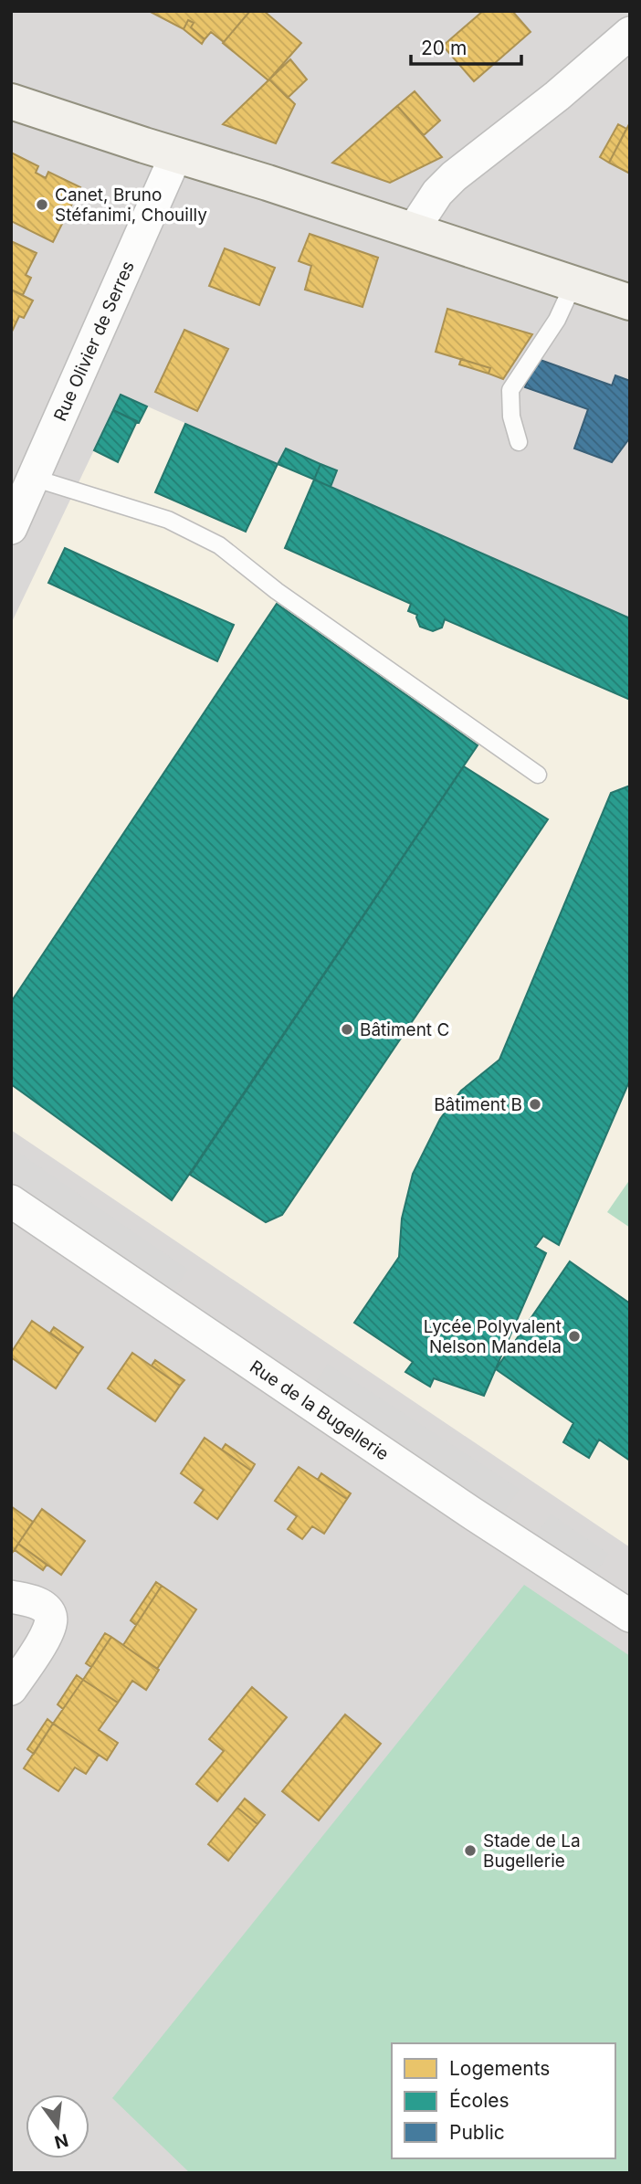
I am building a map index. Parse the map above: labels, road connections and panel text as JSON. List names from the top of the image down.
{
  "streets": {
    "street": ["Rue Olivier de Serres", "Rue de la Bugellerie"]
  },
  "places": [
    "Canet, Bruno Stéfanimi, Chouilly",
    "Bâtiment C",
    "Bâtiment B",
    "Lycée Polyvalent Nelson Mandela",
    "Stade de La Bugellerie"
  ],
  "legend": ["Logements", "Écoles", "Public"],
  "scale_bar": "20 m",
  "north": "bottom"
}
